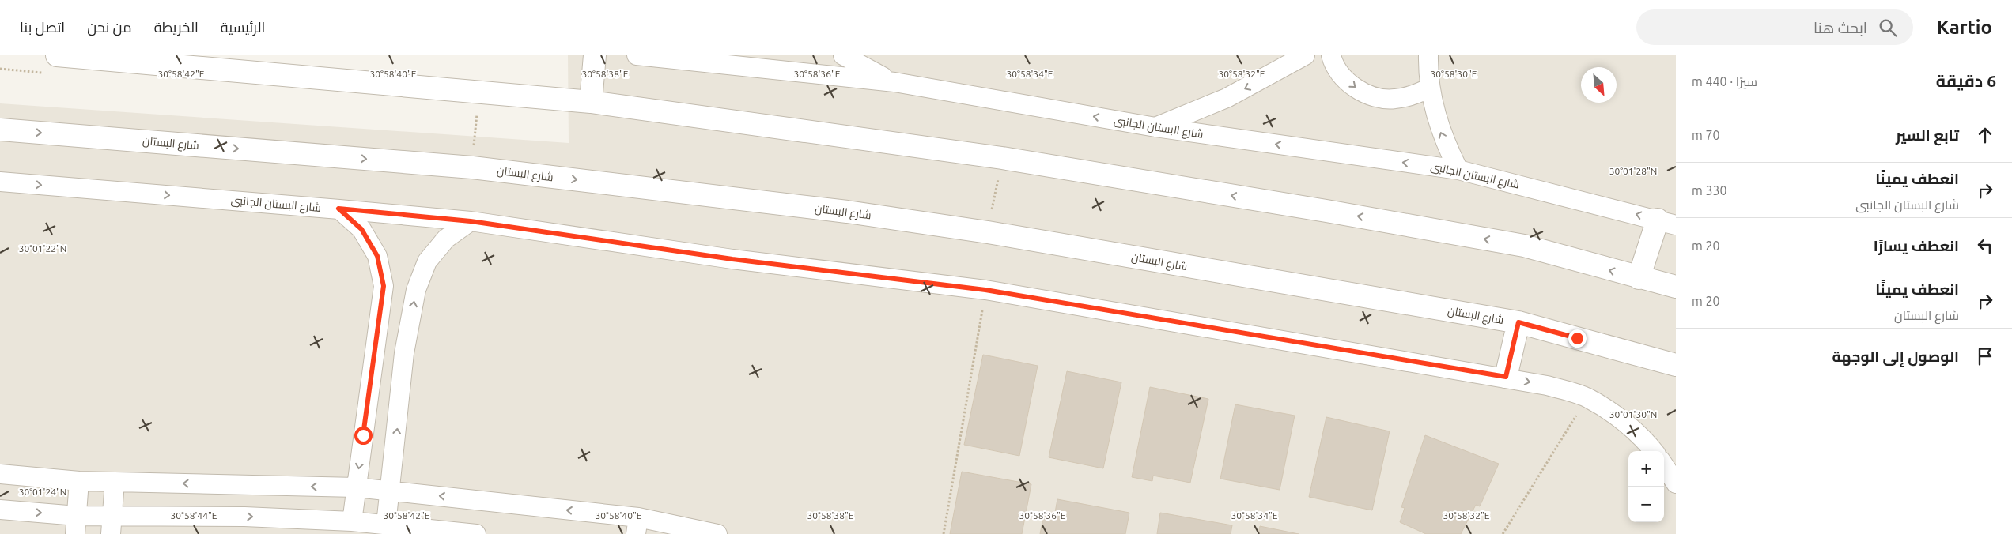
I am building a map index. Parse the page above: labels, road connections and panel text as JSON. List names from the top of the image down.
{
  "streets": {
    "street": ["شارع البستان الجانبى", "شارع البستان"]
  },
  "north": "bottom right",
  "page": {
    "header": "Kartio",
    "search": "ابحث هنا",
    "nav": [
      "الرئيسية",
      "الخريطة",
      "من نحن",
      "اتصل بنا"
    ],
    "heading": ["6 دقيقة", "سيرًا · 440 m"],
    "list": [
      ["تابع السير", "70 m"],
      ["انعطف يمينًا", "شارع البستان الجانبى", "330 m"],
      ["انعطف يسارًا", "20 m"],
      ["انعطف يمينًا", "شارع البستان", "20 m"],
      "الوصول إلى الوجهة"
    ],
    "map_buttons": ["+", "−"]
  },
  "coordinates": [
    "30°58'42\"E",
    "30°58'40\"E",
    "30°58'38\"E",
    "30°58'36\"E",
    "30°58'34\"E",
    "30°58'32\"E",
    "30°58'30\"E",
    "30°01'28\"N",
    "30°01'22\"N",
    "30°01'30\"N",
    "30°01'24\"N",
    "30°58'44\"E"
  ]
}
